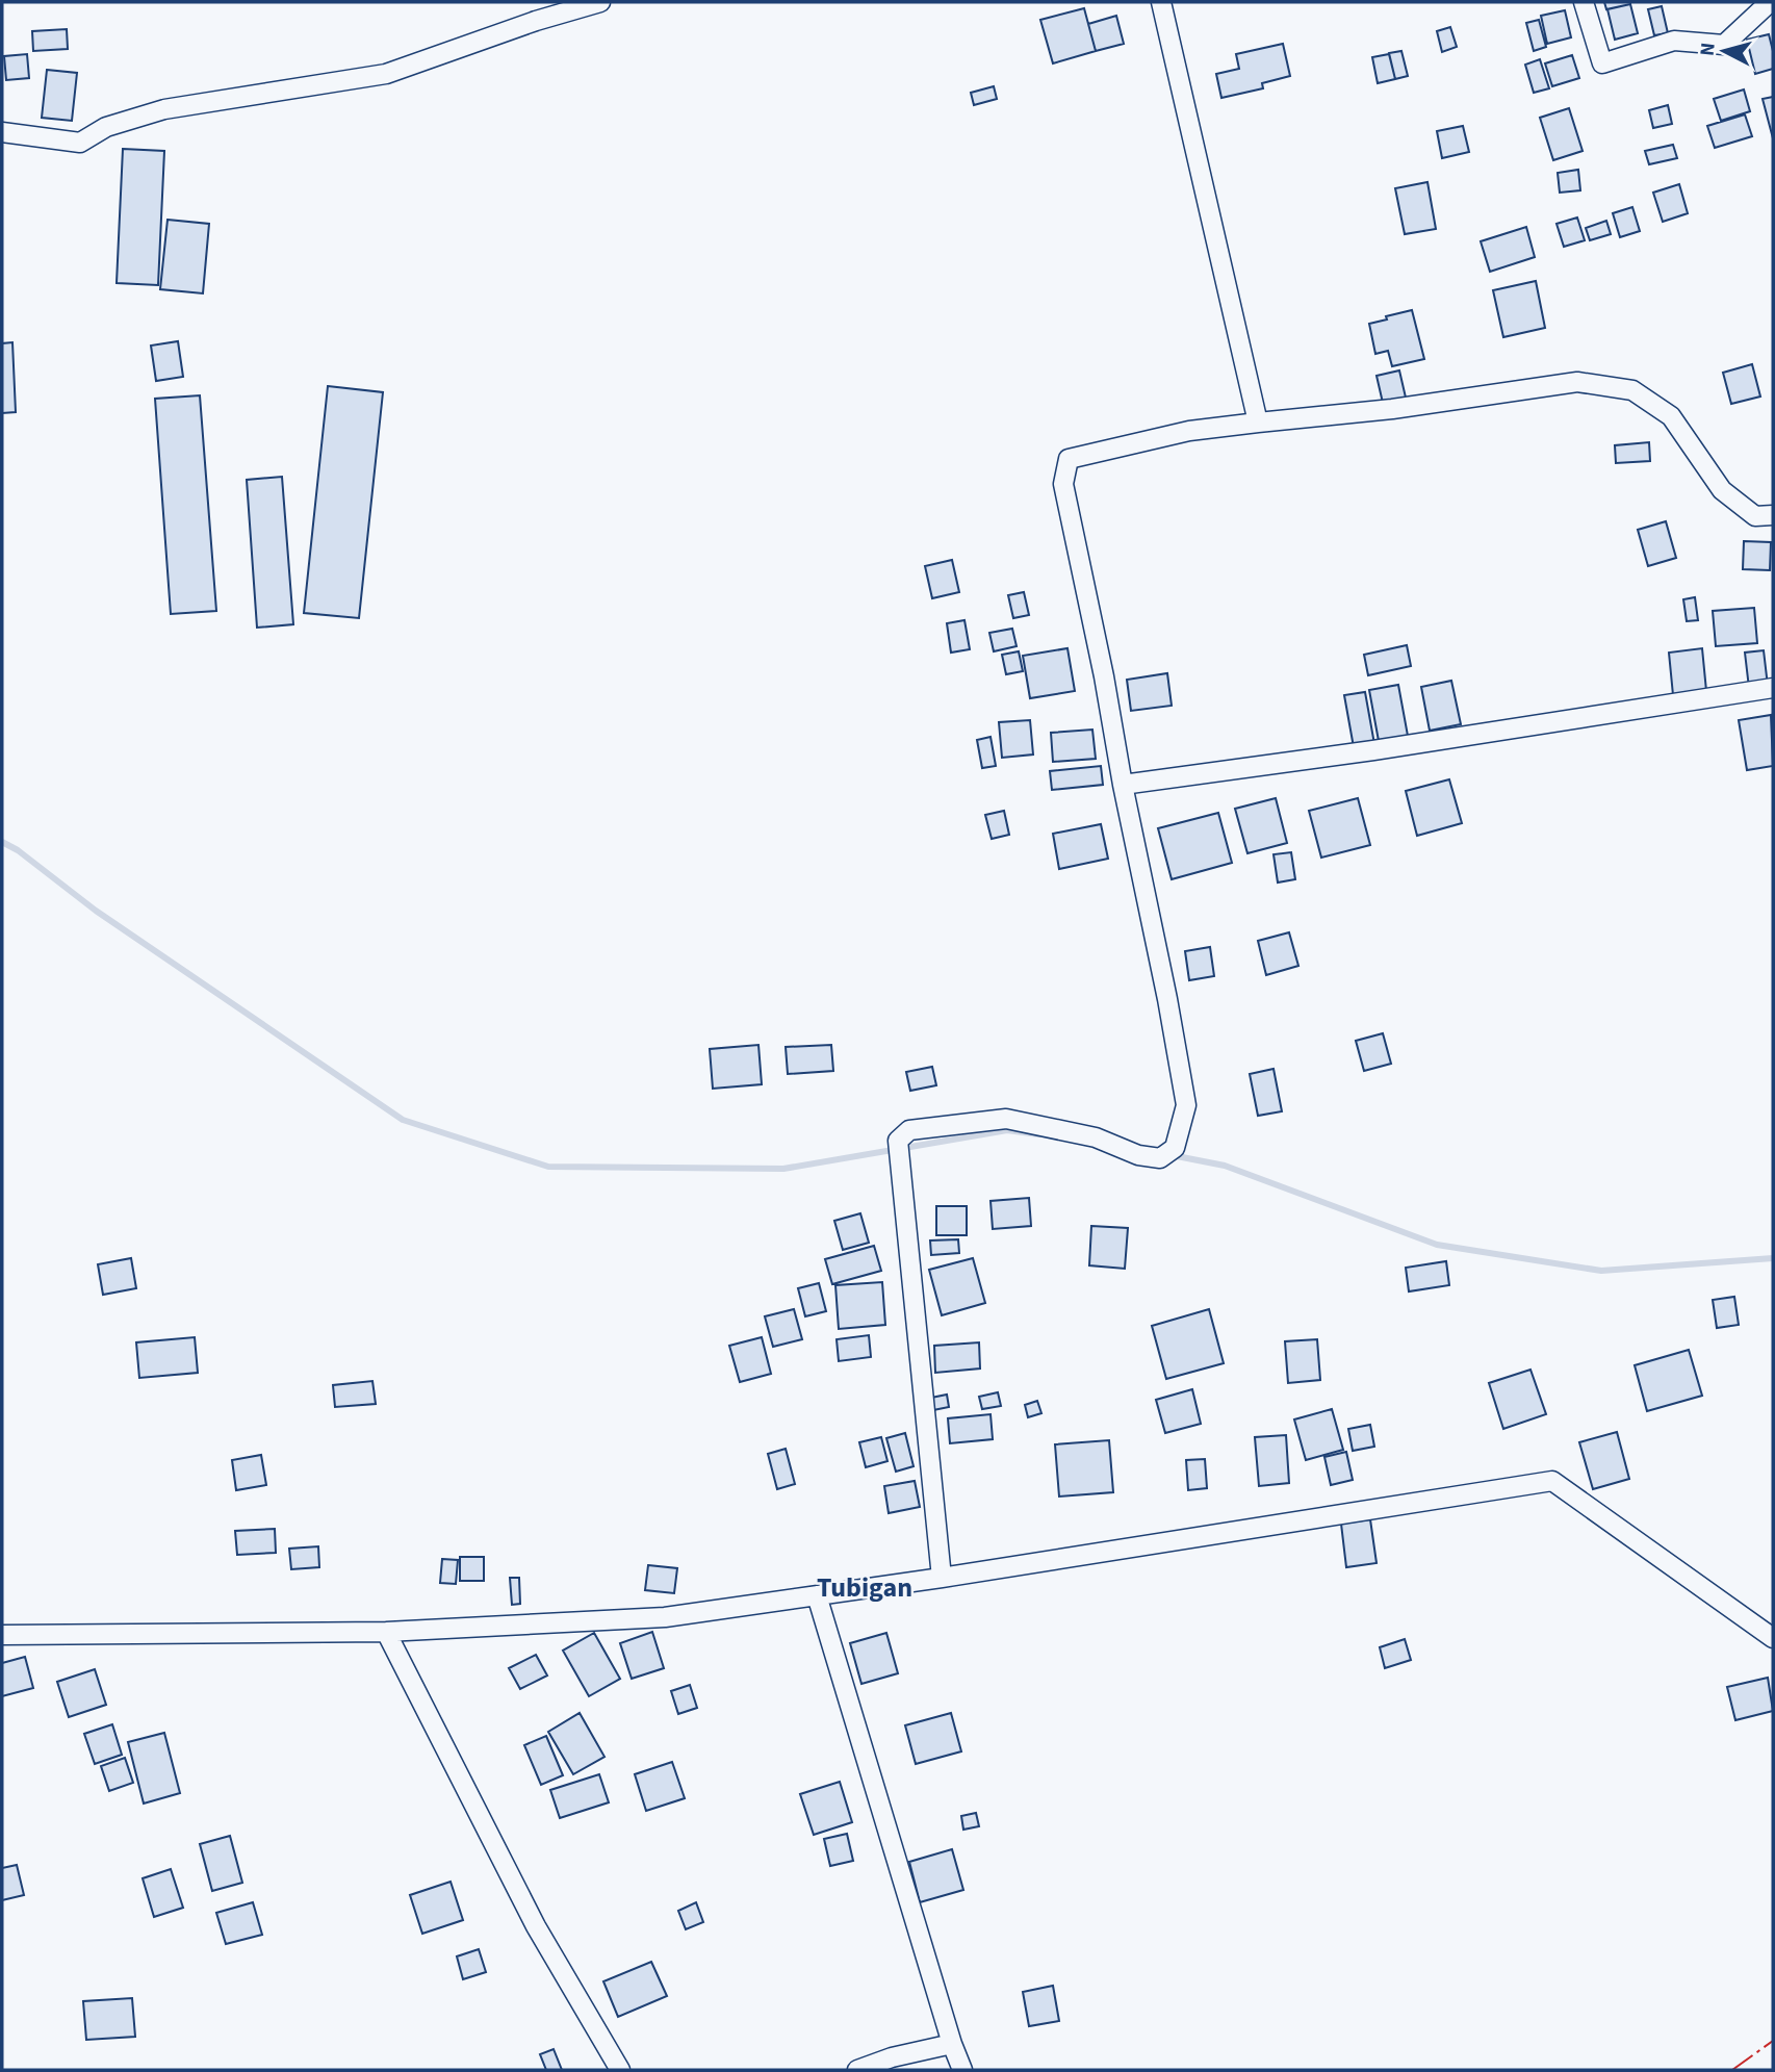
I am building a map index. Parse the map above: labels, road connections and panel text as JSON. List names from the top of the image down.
{
  "districts": ["Tubigan"],
  "north": "left"
}
